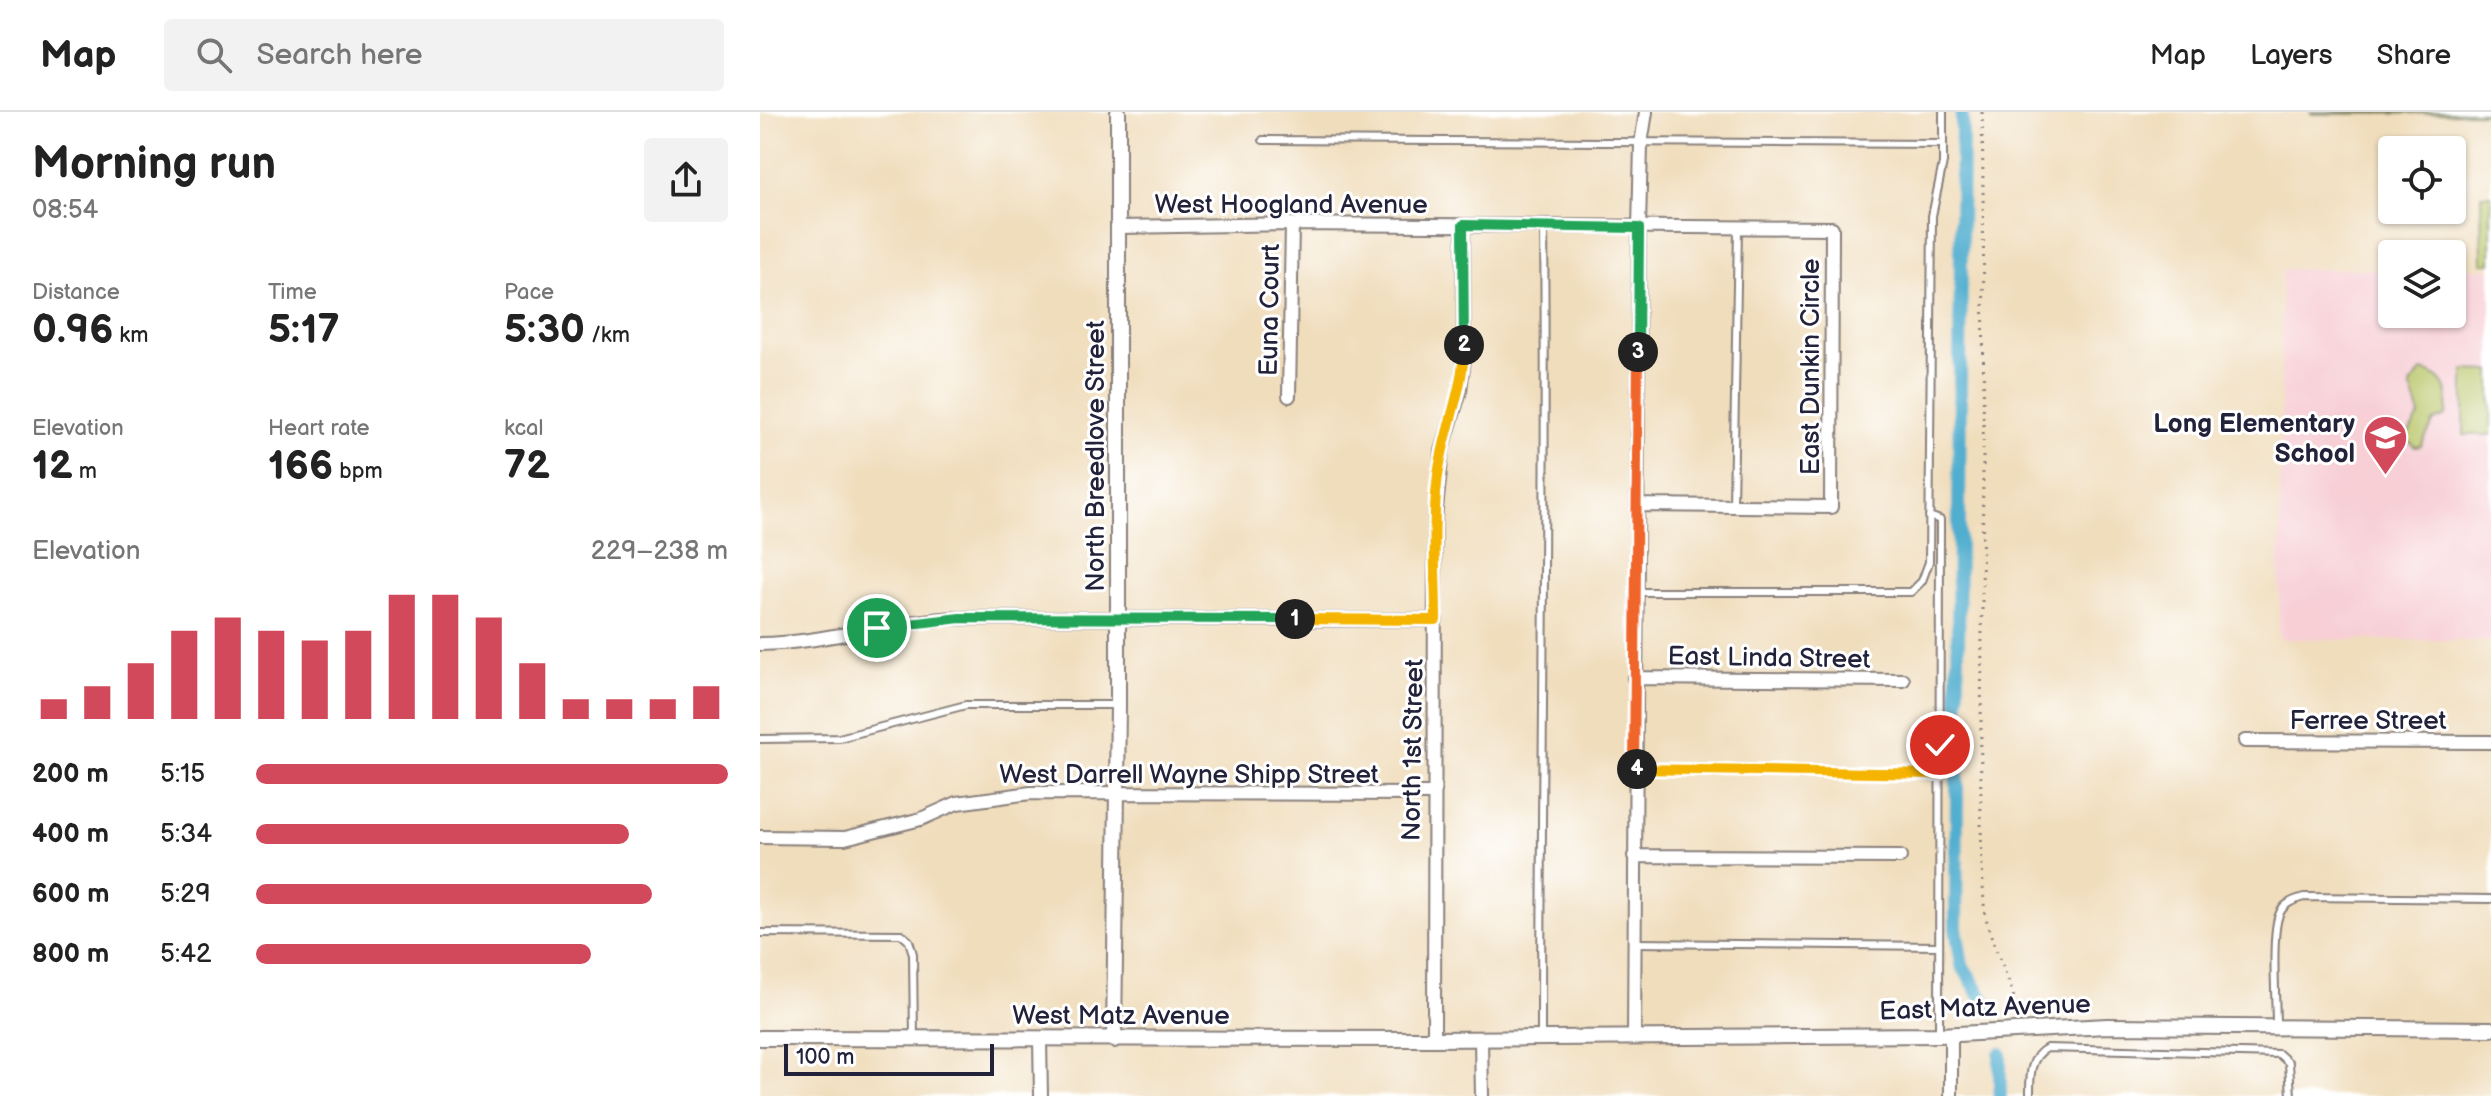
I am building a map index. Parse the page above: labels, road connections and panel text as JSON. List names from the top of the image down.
{
  "streets": {
    "street": [
      "West Hoogland Avenue",
      "Euna Court",
      "East Dunkin Circle",
      "North Breedlove Street",
      "East Linda Street",
      "Ferree Street",
      "North 1st Street",
      "West Darrell Wayne Shipp Street",
      "East Matz Avenue",
      "West Matz Avenue"
    ]
  },
  "crossings": [
    ["West Hoogland Avenue", "Euna Court"],
    ["West Hoogland Avenue", "East Dunkin Circle"],
    ["West Hoogland Avenue", "North Breedlove Street"],
    ["West Hoogland Avenue", "North 1st Street"],
    ["North Breedlove Street", "West Darrell Wayne Shipp Street"],
    ["North Breedlove Street", "West Matz Avenue"],
    ["North 1st Street", "West Darrell Wayne Shipp Street"],
    ["North 1st Street", "West Matz Avenue"],
    ["East Matz Avenue", "West Matz Avenue"]
  ],
  "places": {
    "school or university": ["Long Elementary School"]
  },
  "scale_bar": "100 m",
  "page": {
    "header": "Map",
    "search": "Search here",
    "nav": ["Map", "Layers", "Share"],
    "heading": ["Morning run", "08:54"],
    "stats": [
      ["Distance", "0.96 km"],
      ["Time", "5:17"],
      ["Pace", "5:30 /km"],
      ["Elevation", "12 m"],
      ["Heart rate", "166 bpm"],
      ["kcal", "72"]
    ],
    "pins": [
      "2",
      "3",
      "1",
      "4"
    ],
    "chart": ["Elevation", "229–238 m"],
    "list": [
      {
        "name": "200 m",
        "note": "5:15"
      },
      {
        "name": "400 m",
        "note": "5:34"
      },
      {
        "name": "600 m",
        "note": "5:29"
      },
      {
        "name": "800 m",
        "note": "5:42"
      }
    ],
    "scale": "100 m"
  }
}
